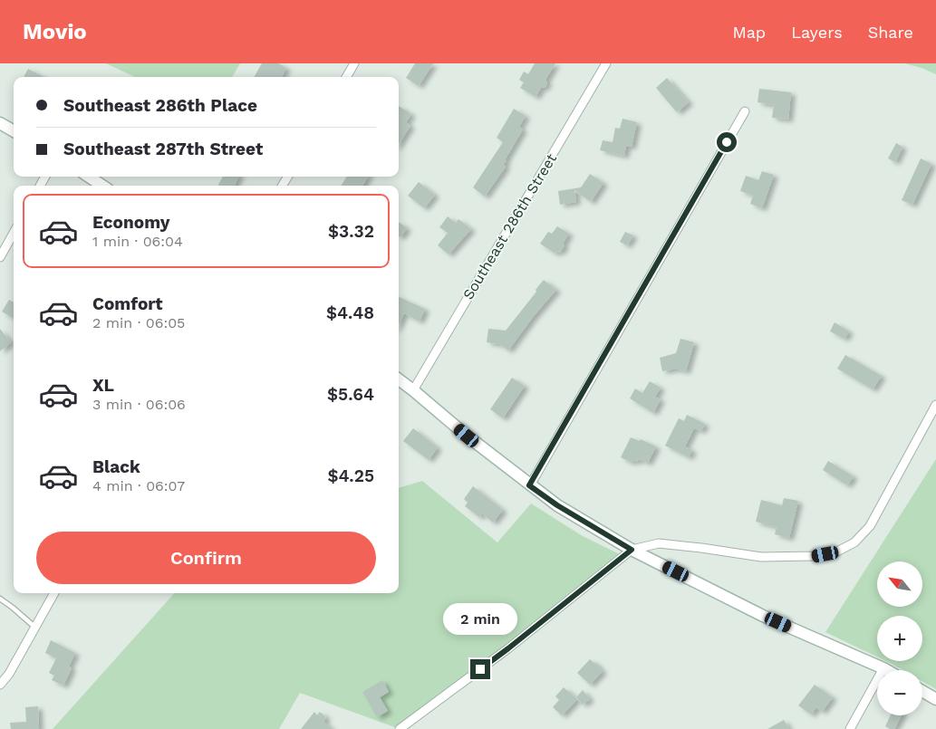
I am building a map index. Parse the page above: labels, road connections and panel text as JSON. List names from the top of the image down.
{
  "streets": {
    "street": ["Southeast 286th Street"]
  },
  "north": "top left",
  "page": {
    "header": "Movio",
    "nav": ["Map", "Layers", "Share"],
    "banner": ["Southeast 286th Place", "Southeast 287th Street"],
    "list": [
      {
        "name": "Economy",
        "note": "1 min · 06:04",
        "value": "$3.32"
      },
      {
        "name": "Comfort",
        "note": "2 min · 06:05",
        "value": "$4.48"
      },
      {
        "name": "XL",
        "note": "3 min · 06:06",
        "value": "$5.64"
      },
      {
        "name": "Black",
        "note": "4 min · 06:07",
        "value": "$4.25"
      }
    ],
    "buttons": "Confirm",
    "map_buttons": ["+", "−"],
    "bubble": "2 min"
  }
}
